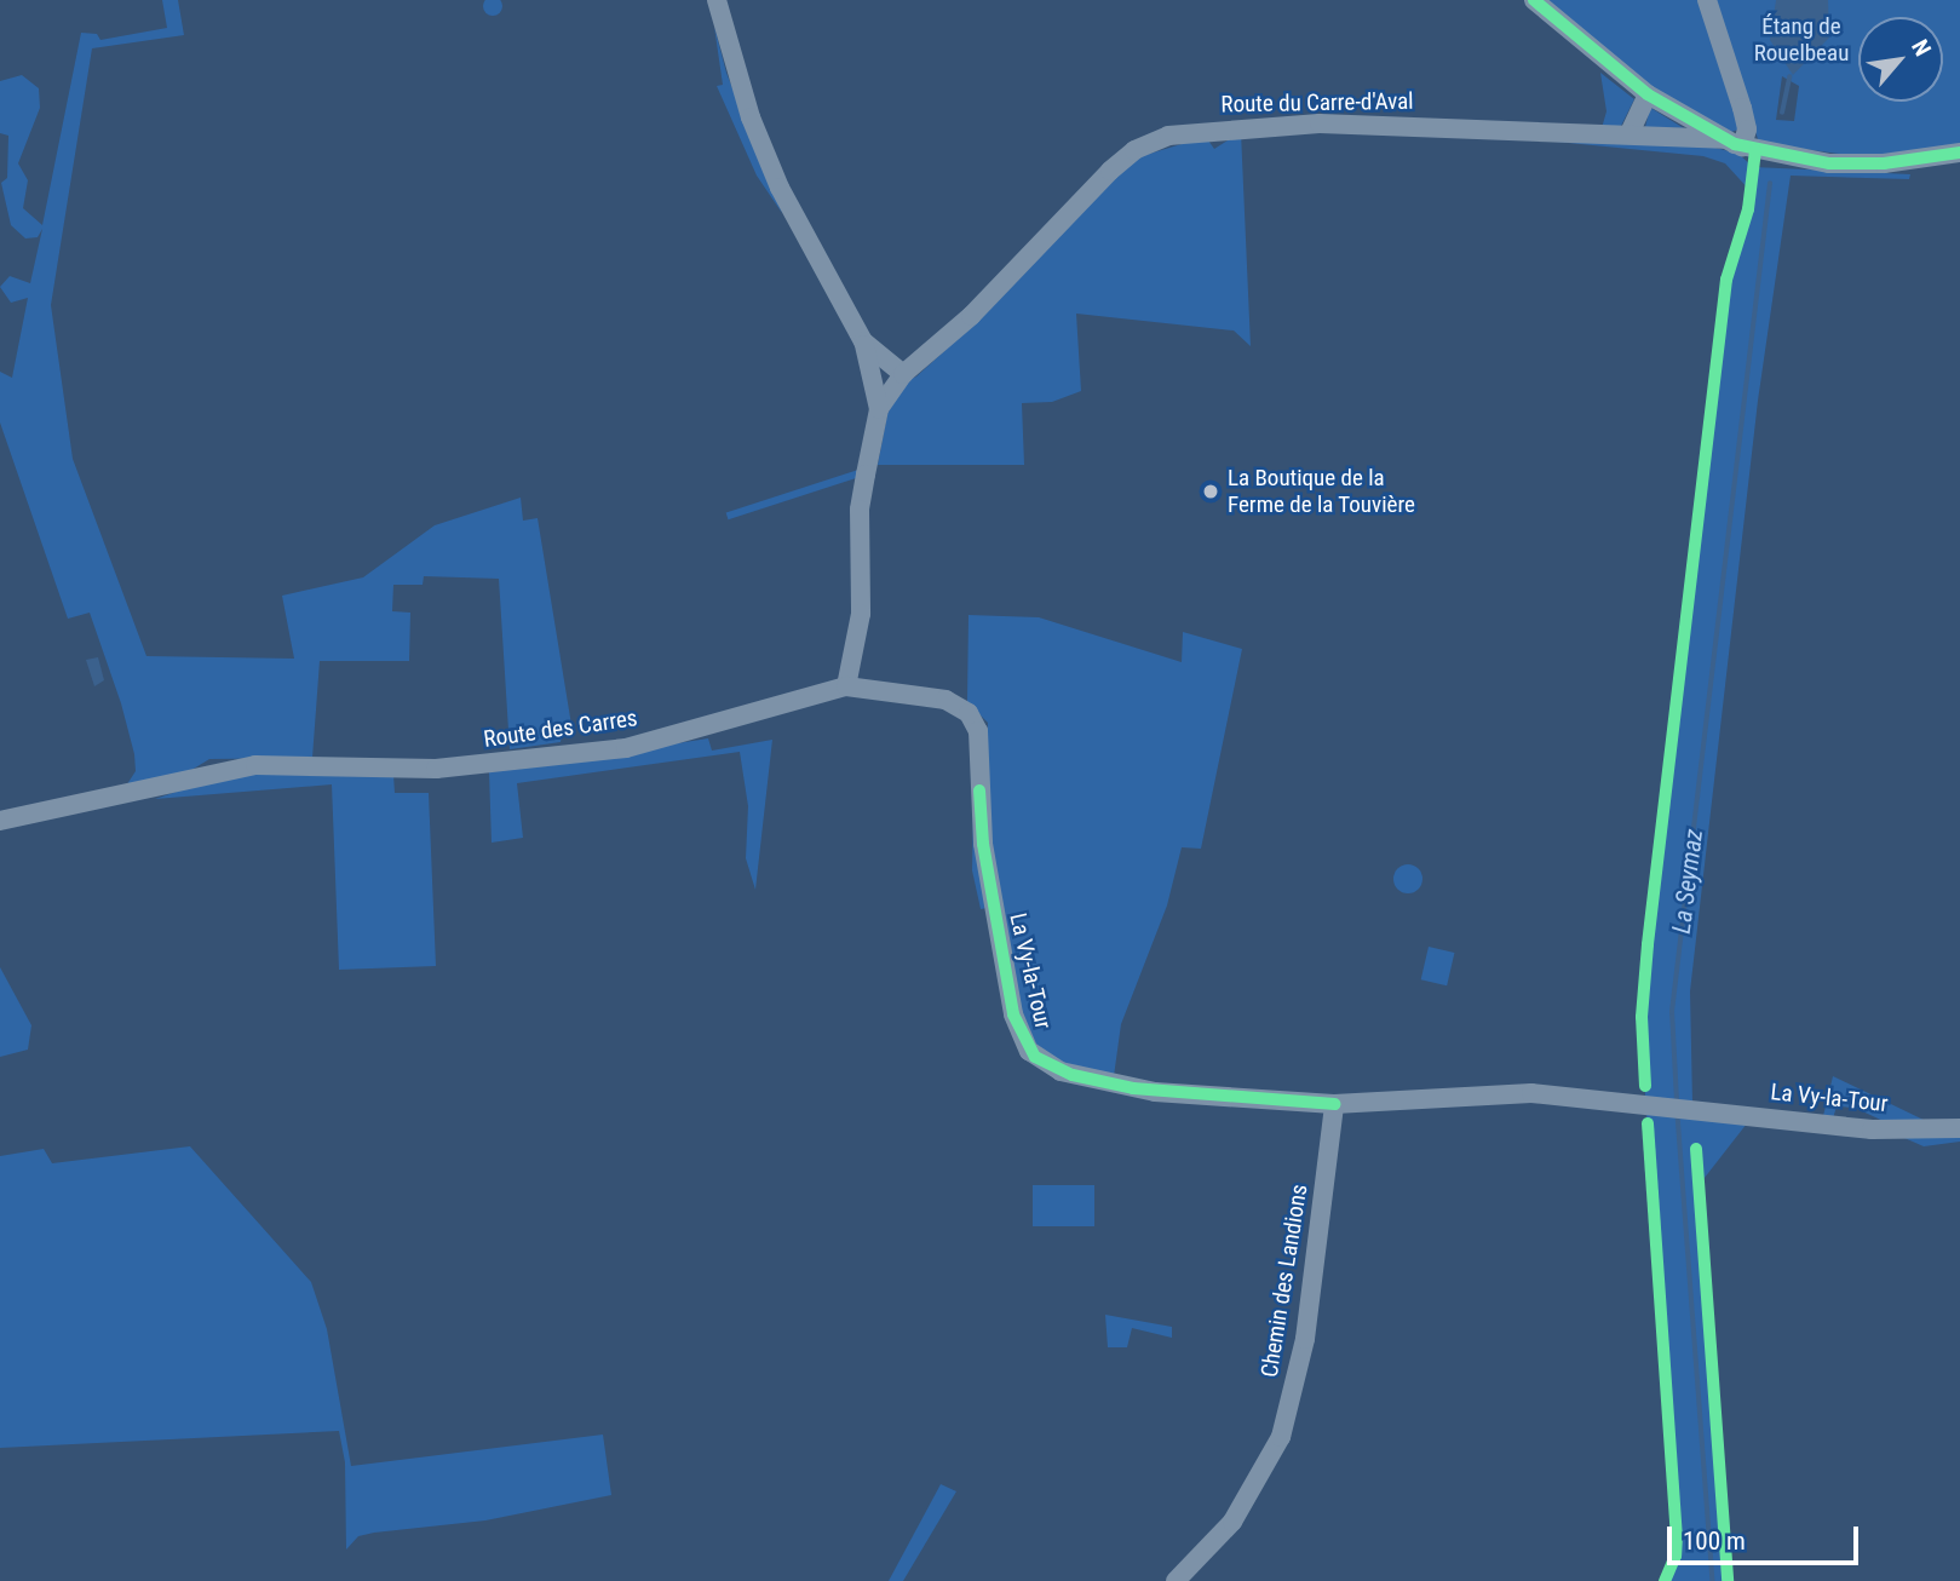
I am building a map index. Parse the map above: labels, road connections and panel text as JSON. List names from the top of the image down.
{
  "streets": {
    "street": [
      "Route du Carre-d'Aval",
      "Route des Carres",
      "La Vy-la-Tour",
      "Chemin des Landions"
    ]
  },
  "crossings": [
    ["Route des Carres", "La Vy-la-Tour"],
    ["La Vy-la-Tour", "Chemin des Landions"]
  ],
  "water": ["La Seymaz"],
  "parks": ["Étang de Rouelbeau"],
  "places": ["La Boutique de la Ferme de la Touvière"],
  "scale_bar": "100 m",
  "north": "top right"
}
